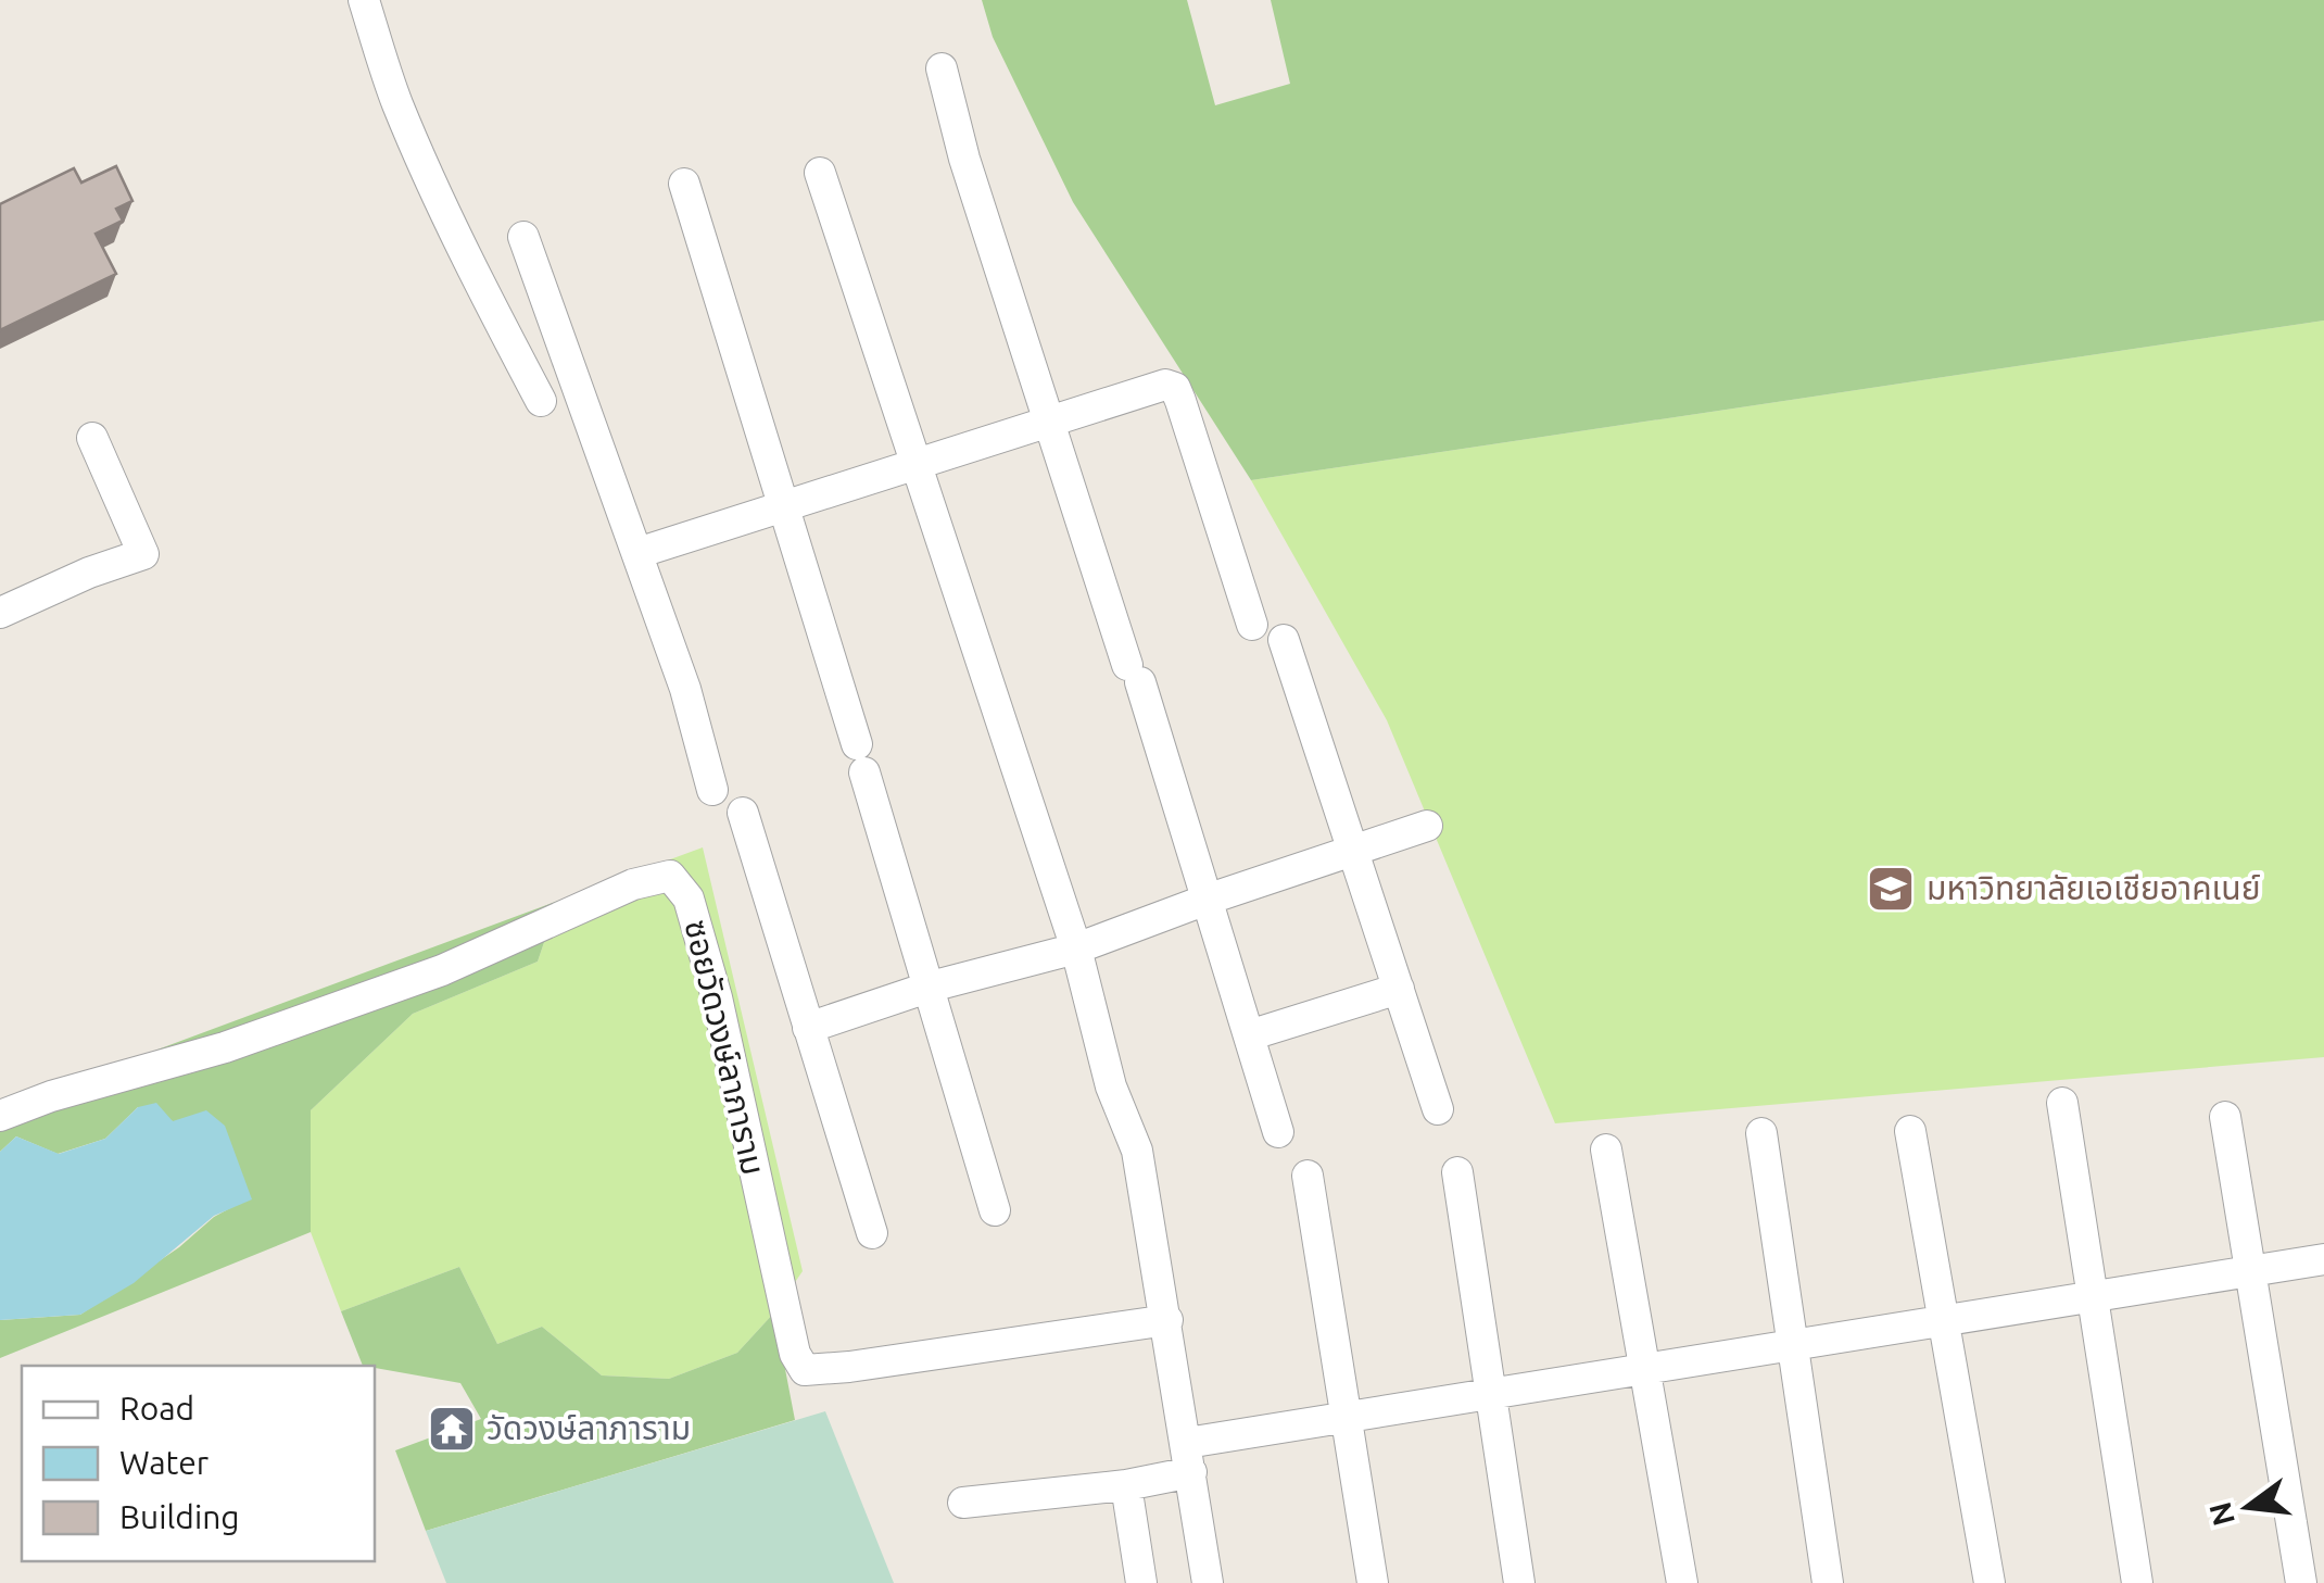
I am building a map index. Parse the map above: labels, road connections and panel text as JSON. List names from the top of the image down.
{
  "streets": {
    "street": ["ซอยวัดวงษ์ลาภาราม"]
  },
  "places": {
    "school or university": ["มหาวิทยาลัยเอเชียอาคเนย์"],
    "temple": ["วัดวงษ์ลาภาราม"]
  },
  "legend": ["Road", "Water", "Building"],
  "north": "left"
}
